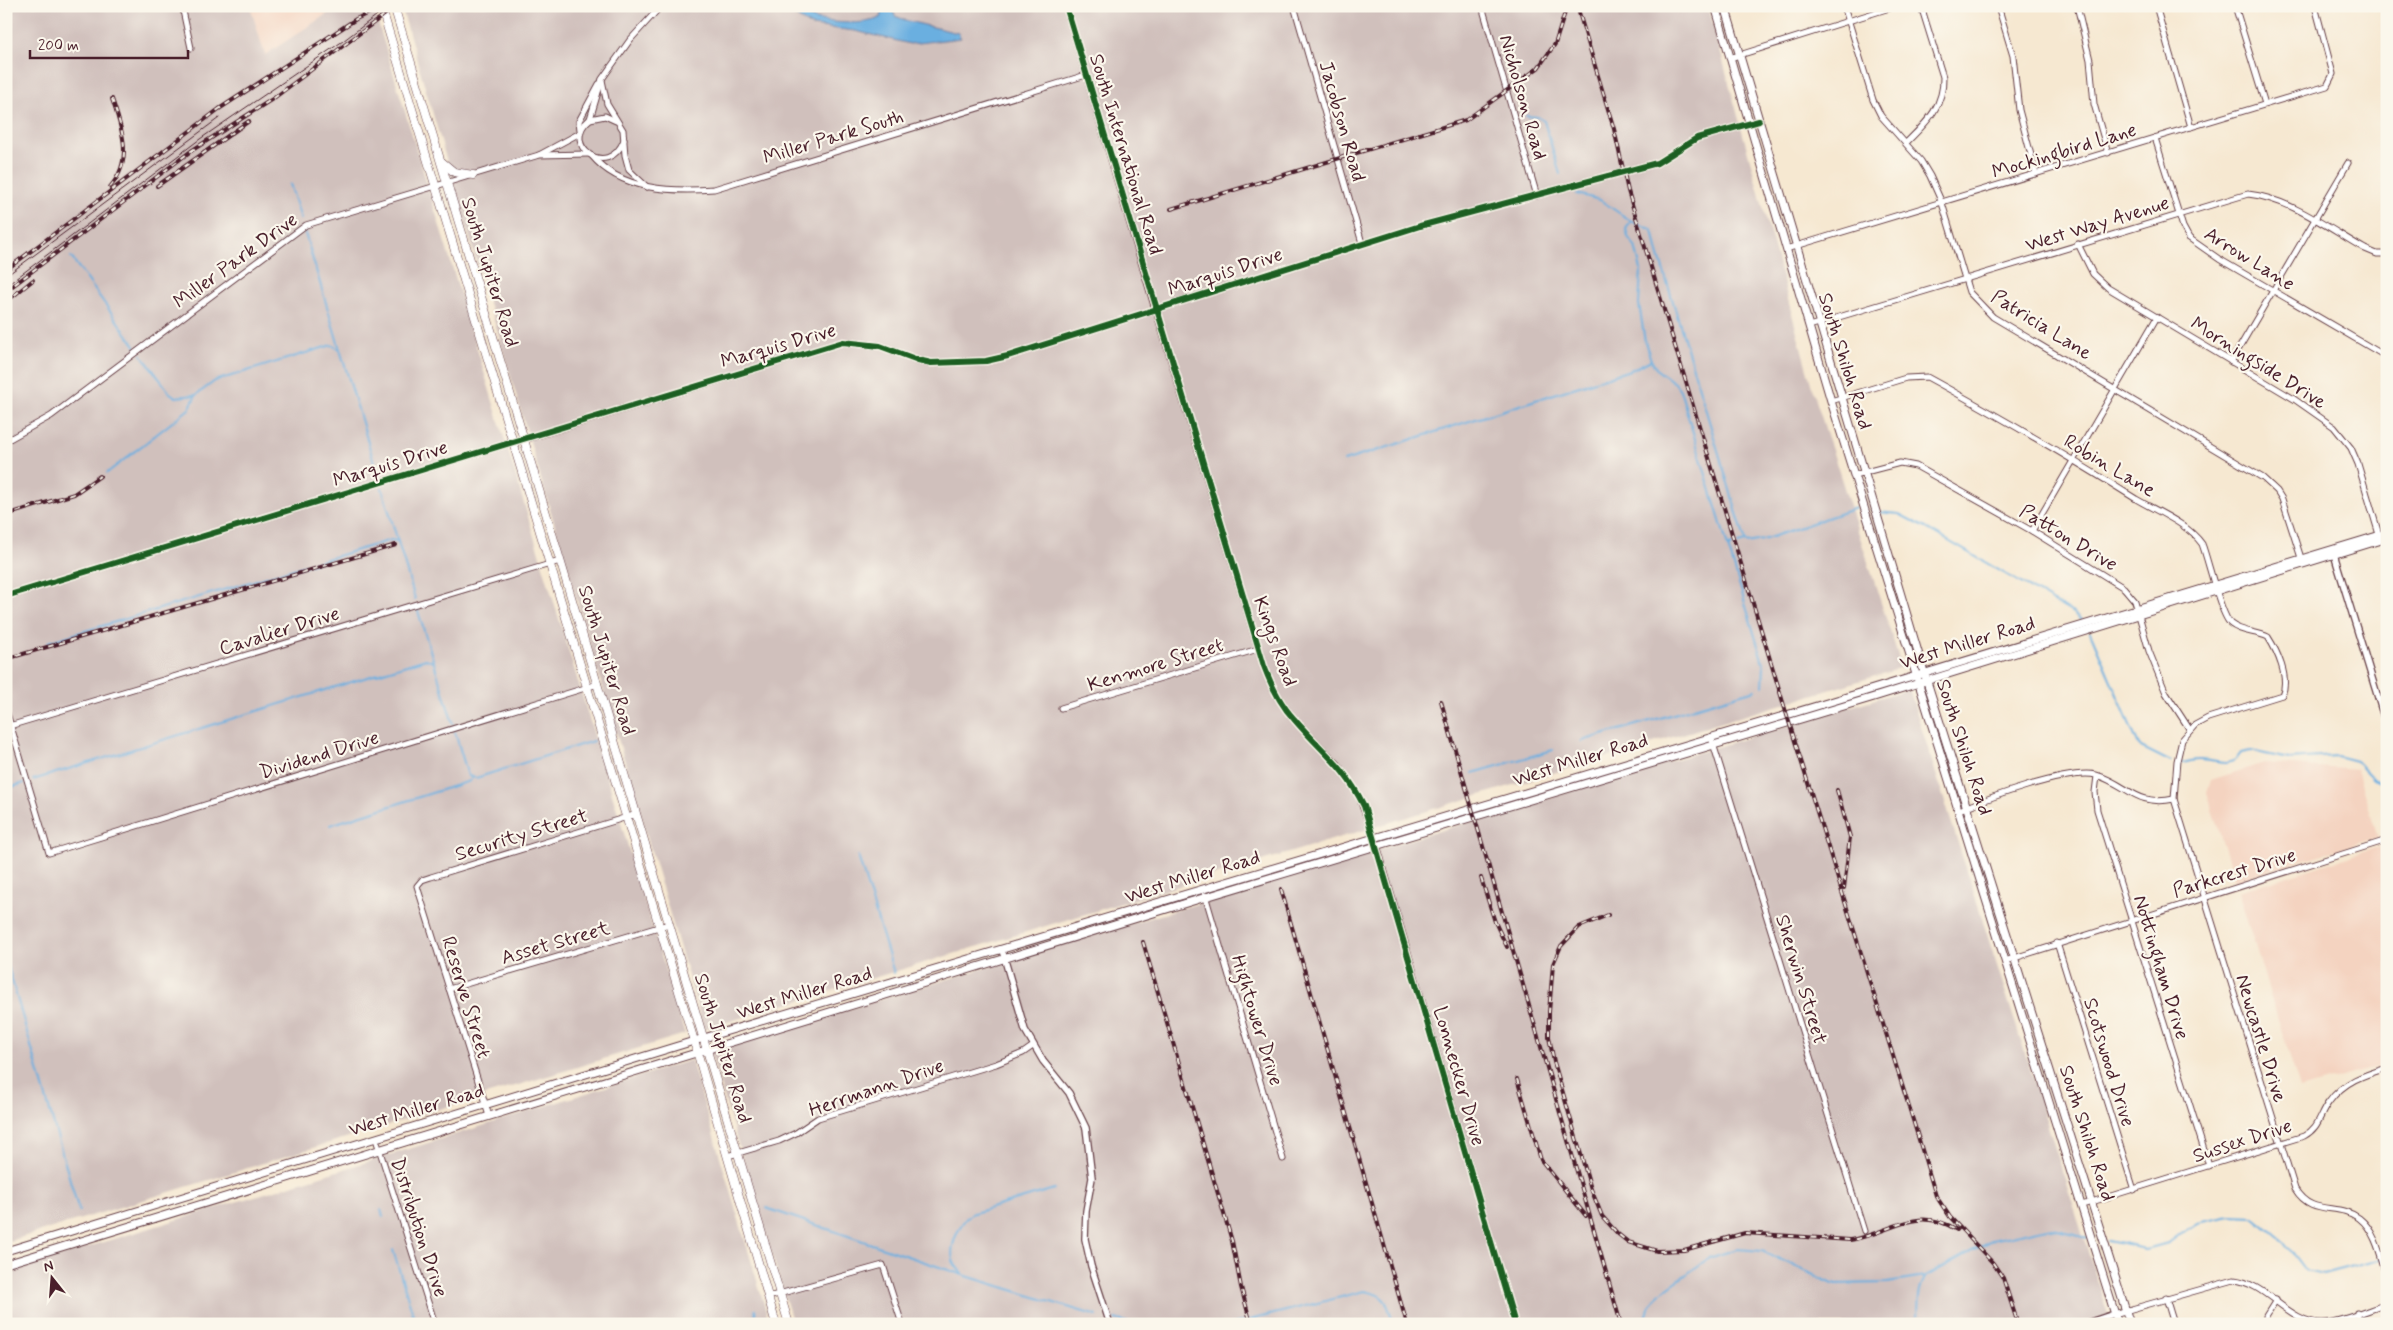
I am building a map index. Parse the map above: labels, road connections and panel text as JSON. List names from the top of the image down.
{
  "streets": {
    "main road": ["South Jupiter Road", "South Shiloh Road", "West Miller Road"],
    "street": [
      "Nicholson Road",
      "Jacobson Road",
      "Miller Park South",
      "Mockingbird Lane",
      "South International Road",
      "West Way Avenue",
      "Arrow Lane",
      "Miller Park Drive",
      "Marquis Drive",
      "Patricia Lane",
      "Morningside Drive",
      "Robin Lane",
      "Patton Drive",
      "Cavalier Drive",
      "Kings Road",
      "Kenmore Street",
      "Dividend Drive",
      "Security Street",
      "Parkcrest Drive",
      "Asset Street",
      "Nottingham Drive",
      "Sherwin Street",
      "Reserve Street",
      "Hightower Drive",
      "Newcastle Drive",
      "Scotswood Drive",
      "Lonnecker Drive",
      "Herrmann Drive",
      "Sussex Drive",
      "Distribution Drive"
    ]
  },
  "crossings": [
    ["Nicholson Road", "Marquis Drive"],
    ["Jacobson Road", "Marquis Drive"],
    ["Miller Park South", "South International Road"],
    ["Mockingbird Lane", "Arrow Lane"],
    ["Mockingbird Lane", "Patricia Lane"],
    ["Mockingbird Lane", "South Shiloh Road"],
    ["South International Road", "Marquis Drive"],
    ["South International Road", "Kings Road"],
    ["West Way Avenue", "Arrow Lane"],
    ["West Way Avenue", "Patricia Lane"],
    ["West Way Avenue", "South Shiloh Road"],
    ["West Way Avenue", "Morningside Drive"],
    ["Miller Park Drive", "South Jupiter Road"],
    ["Marquis Drive", "South Jupiter Road"],
    ["Marquis Drive", "South Shiloh Road"],
    ["Marquis Drive", "Kings Road"],
    ["South Jupiter Road", "Cavalier Drive"],
    ["South Jupiter Road", "West Miller Road"],
    ["South Jupiter Road", "Dividend Drive"],
    ["South Jupiter Road", "Security Street"],
    ["South Jupiter Road", "Asset Street"],
    ["South Jupiter Road", "Herrmann Drive"],
    ["Patricia Lane", "West Miller Road"],
    ["South Shiloh Road", "Robin Lane"],
    ["South Shiloh Road", "Patton Drive"],
    ["South Shiloh Road", "West Miller Road"],
    ["South Shiloh Road", "Parkcrest Drive"],
    ["South Shiloh Road", "Sussex Drive"],
    ["Morningside Drive", "West Miller Road"],
    ["Robin Lane", "Patton Drive"],
    ["Robin Lane", "West Miller Road"],
    ["Robin Lane", "Newcastle Drive"],
    ["Patton Drive", "West Miller Road"],
    ["Patton Drive", "Newcastle Drive"],
    ["Cavalier Drive", "Dividend Drive"],
    ["Kings Road", "West Miller Road"],
    ["Kings Road", "Kenmore Street"],
    ["Kings Road", "Lonnecker Drive"],
    ["West Miller Road", "Sherwin Street"],
    ["West Miller Road", "Reserve Street"],
    ["West Miller Road", "Hightower Drive"],
    ["West Miller Road", "Lonnecker Drive"],
    ["West Miller Road", "Distribution Drive"],
    ["Security Street", "Reserve Street"],
    ["Parkcrest Drive", "Nottingham Drive"],
    ["Parkcrest Drive", "Newcastle Drive"],
    ["Parkcrest Drive", "Scotswood Drive"],
    ["Asset Street", "Reserve Street"],
    ["Nottingham Drive", "Sussex Drive"],
    ["Newcastle Drive", "Sussex Drive"],
    ["Scotswood Drive", "Sussex Drive"]
  ],
  "scale_bar": "200 m",
  "north": "top"
}
